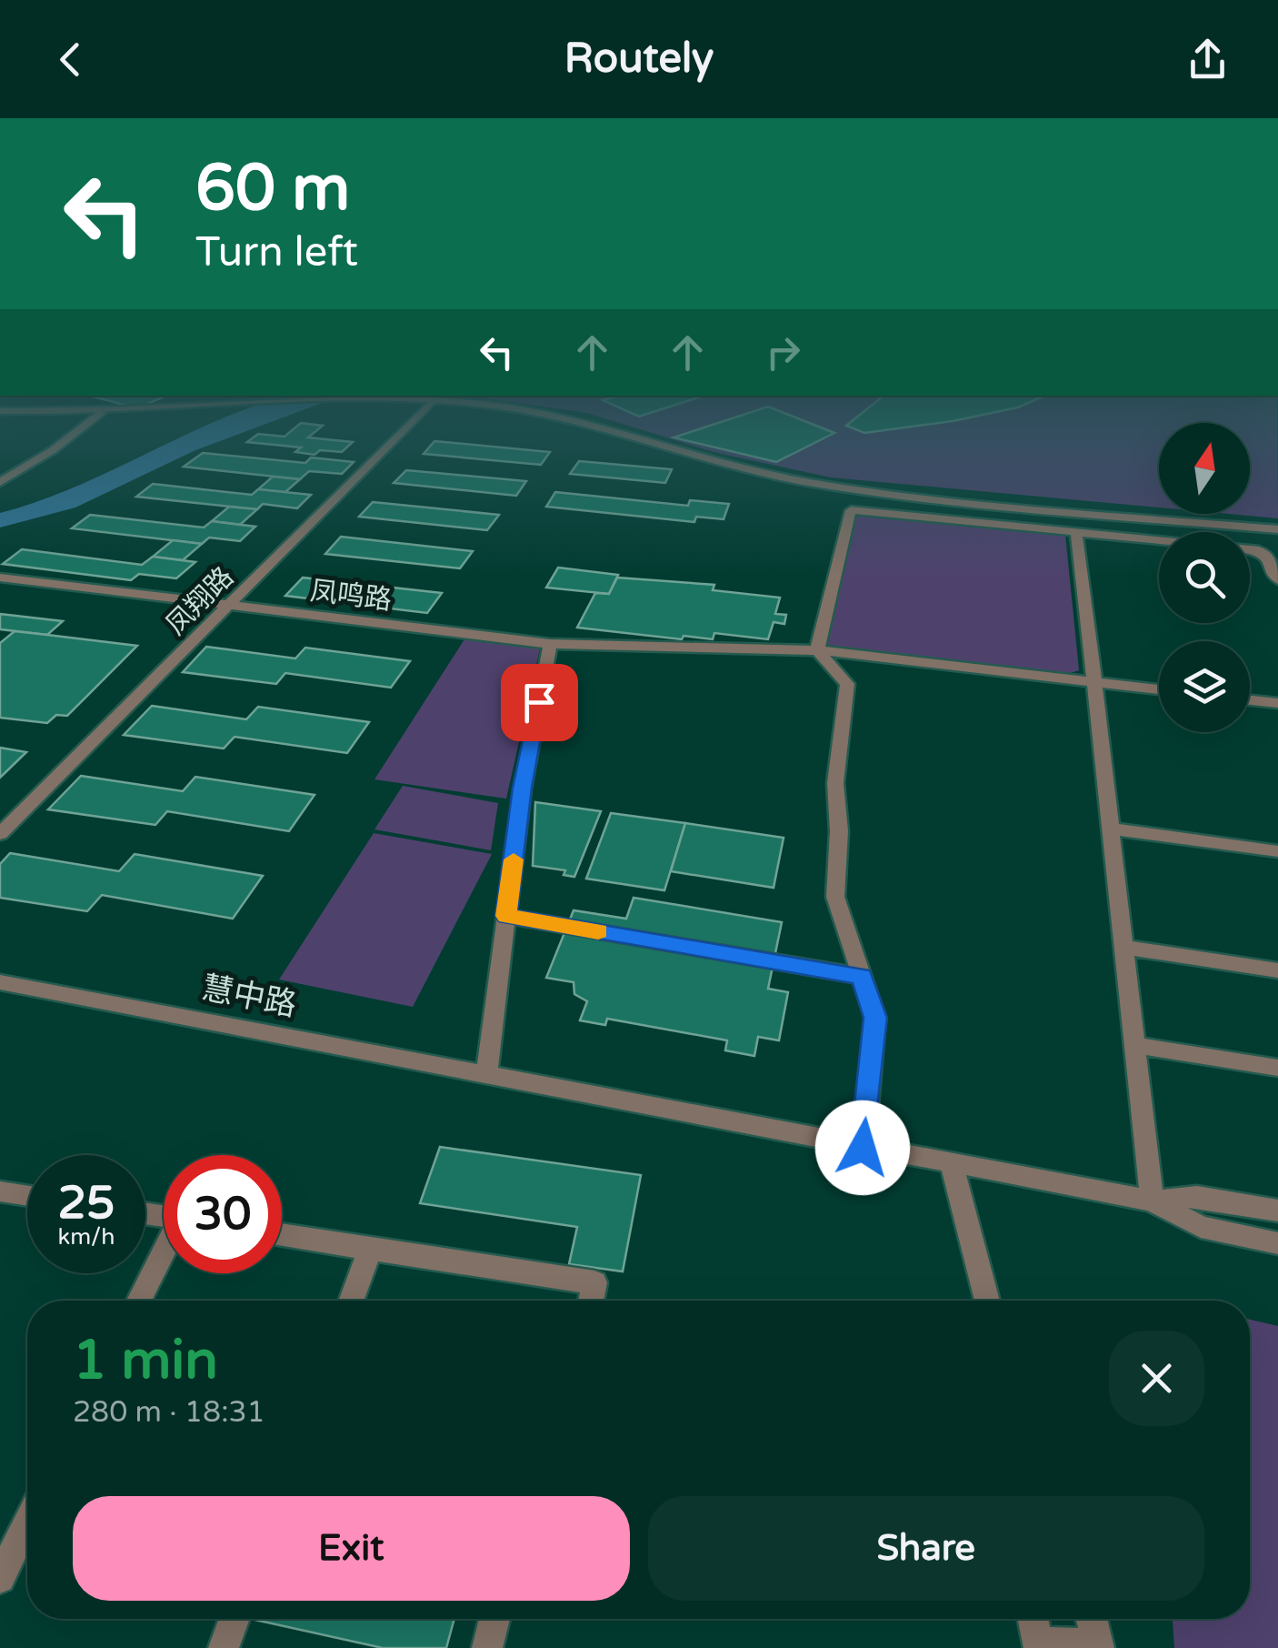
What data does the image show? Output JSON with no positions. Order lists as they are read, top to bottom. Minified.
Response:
{"streets":{"street":["凤鸣路","凤翔路","慧中路"]},"crossings":[["凤鸣路","凤翔路"]],"north":"top","page":{"header":"Routely","turn":["60 m","Turn left"],"speed":"25 km/h","limit":"30","heading":["1 min","280 m · 18:31"],"buttons":["Exit","Share"]}}
